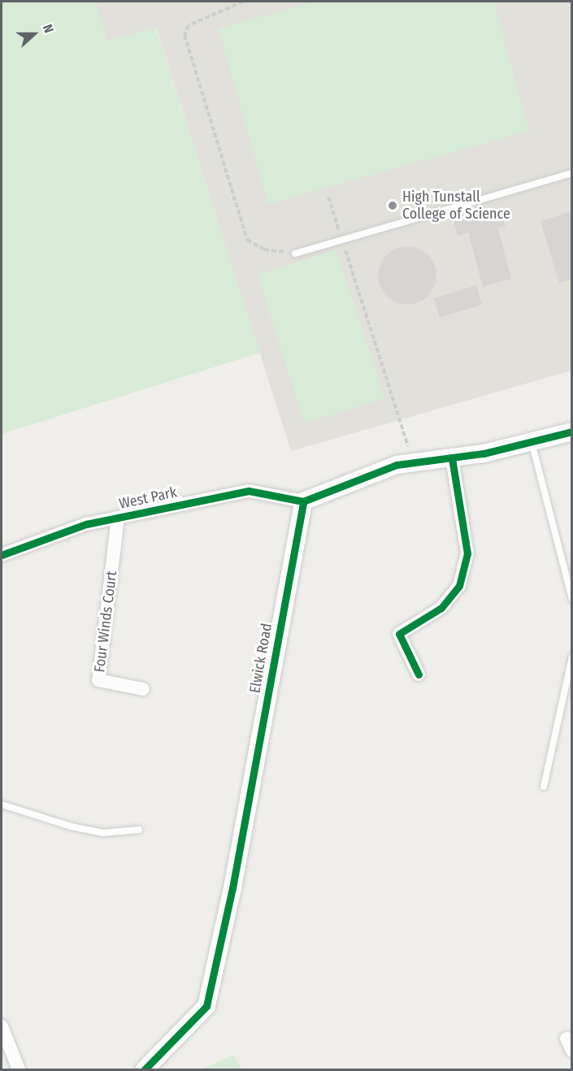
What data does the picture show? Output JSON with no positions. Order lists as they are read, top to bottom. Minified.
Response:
{"streets":{"street":["West Park","Four Winds Court","Elwick Road"]},"crossings":[["West Park","Four Winds Court"],["West Park","Elwick Road"]],"places":["High Tunstall College of Science"],"north":"right"}
